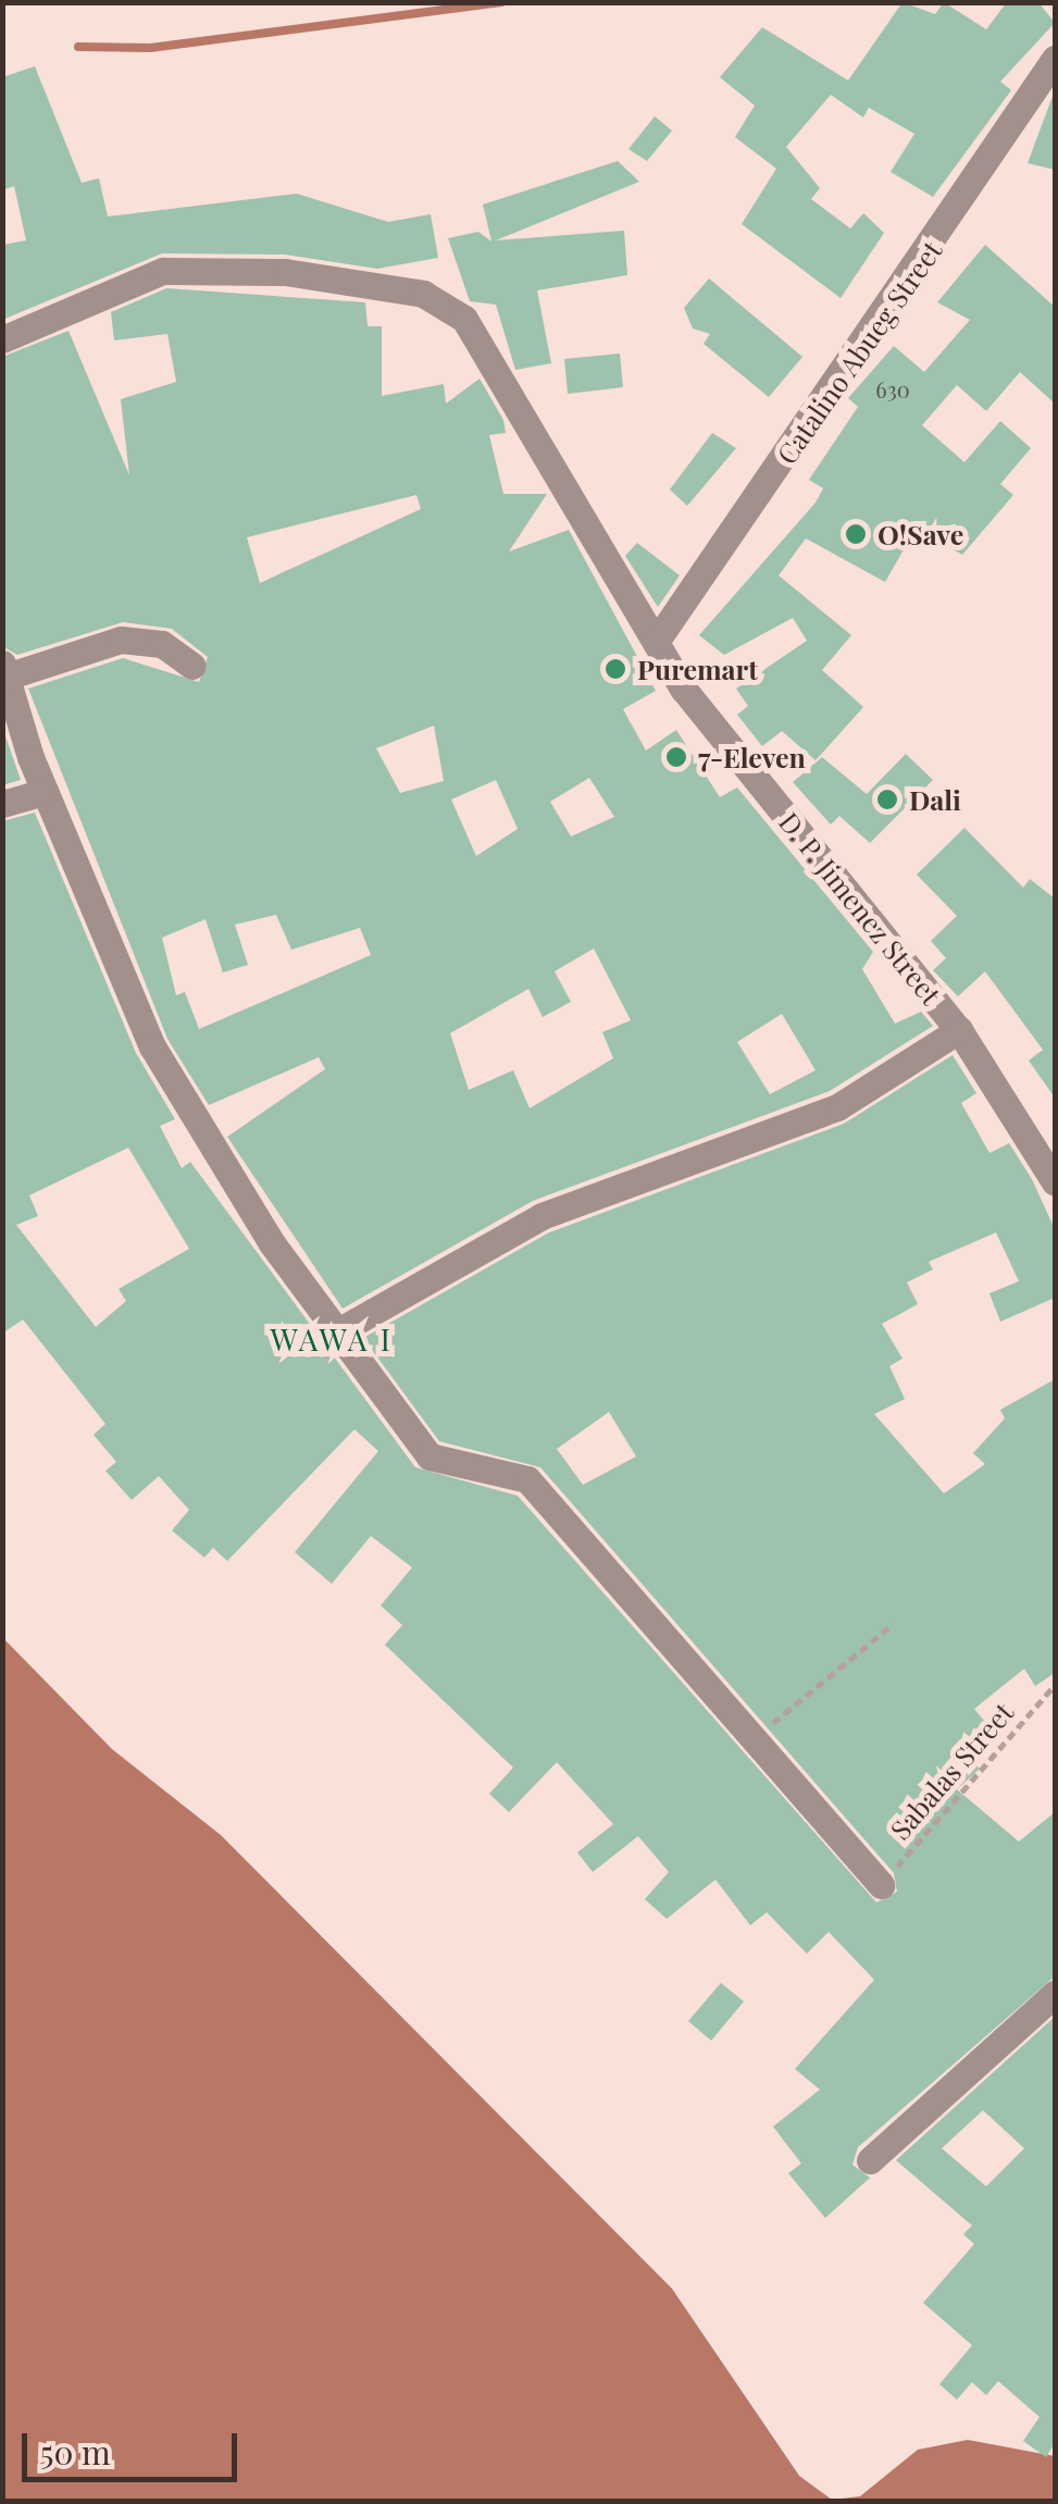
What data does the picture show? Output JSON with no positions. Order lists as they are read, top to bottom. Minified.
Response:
{"streets":{"street":["Catalino Abueg Street","D. P. Jimenez Street"],"path":["Sabalas Street"]},"crossings":[["Catalino Abueg Street","D. P. Jimenez Street"]],"districts":["WAWA I"],"places":["O!Save","Puremart","7-Eleven","Dali"],"house_numbers":["630"],"scale_bar":"50 m"}
